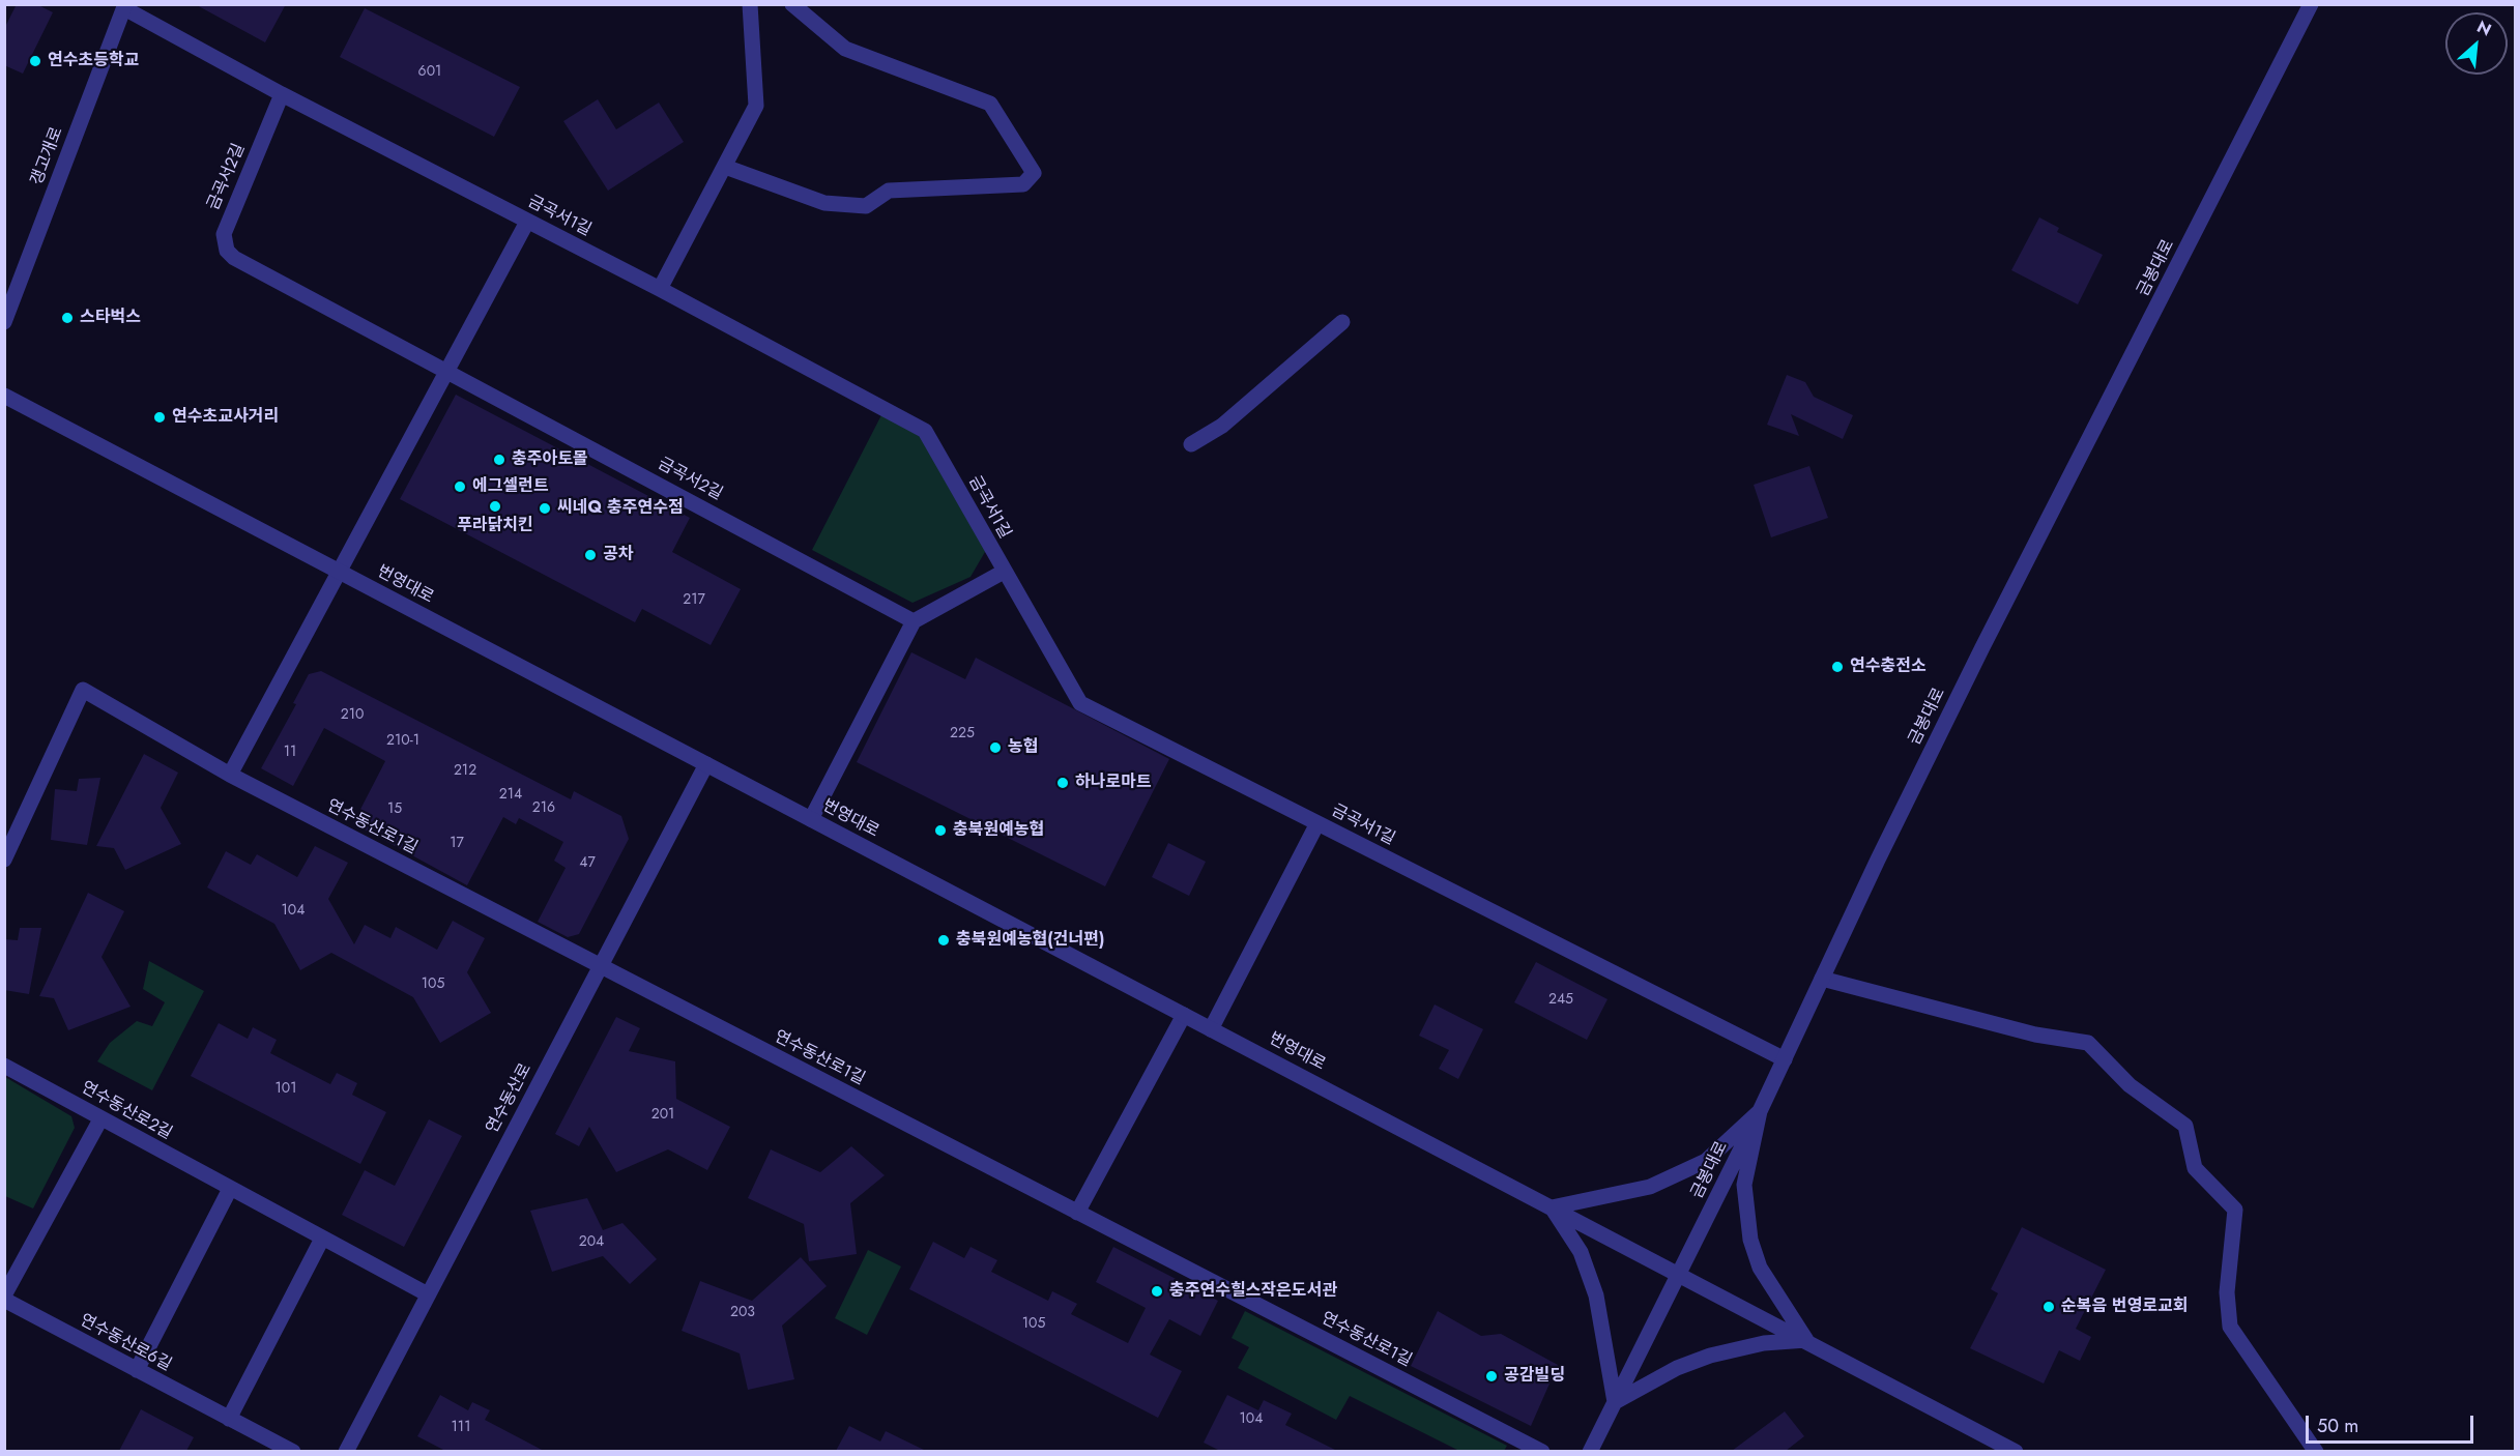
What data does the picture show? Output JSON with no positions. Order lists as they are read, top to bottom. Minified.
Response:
{"streets":{"street":["갱고개로","금곡서2길","금곡서1길","금봉대로","번영대로","연수동산로1길","연수동산로","연수동산로2길","연수동산로6길"]},"crossings":[["갱고개로","금곡서1길"],["금곡서2길","금곡서1길"],["금곡서1길","금봉대로"],["금봉대로","번영대로"],["번영대로","연수동산로"],["연수동산로1길","연수동산로"],["연수동산로","연수동산로2길"],["연수동산로2길","연수동산로6길"]],"places":["연수초등학교","스타벅스","연수초교사거리","충주아토몰","에그셀런트","푸라닭치킨","씨네Q 충주연수점","공차","연수충전소","농협","하나로마트","충북원예농협","충북원예농협(건너편)","충주연수힐스작은도서관","순복음 번영로교회","공감빌딩"],"house_numbers":["601","217","210","225","210-1","11","212","214","216","15","17","47","104","105","245","101","201","204","203","105","104","111"],"scale_bar":"50 m","north":"top right"}
